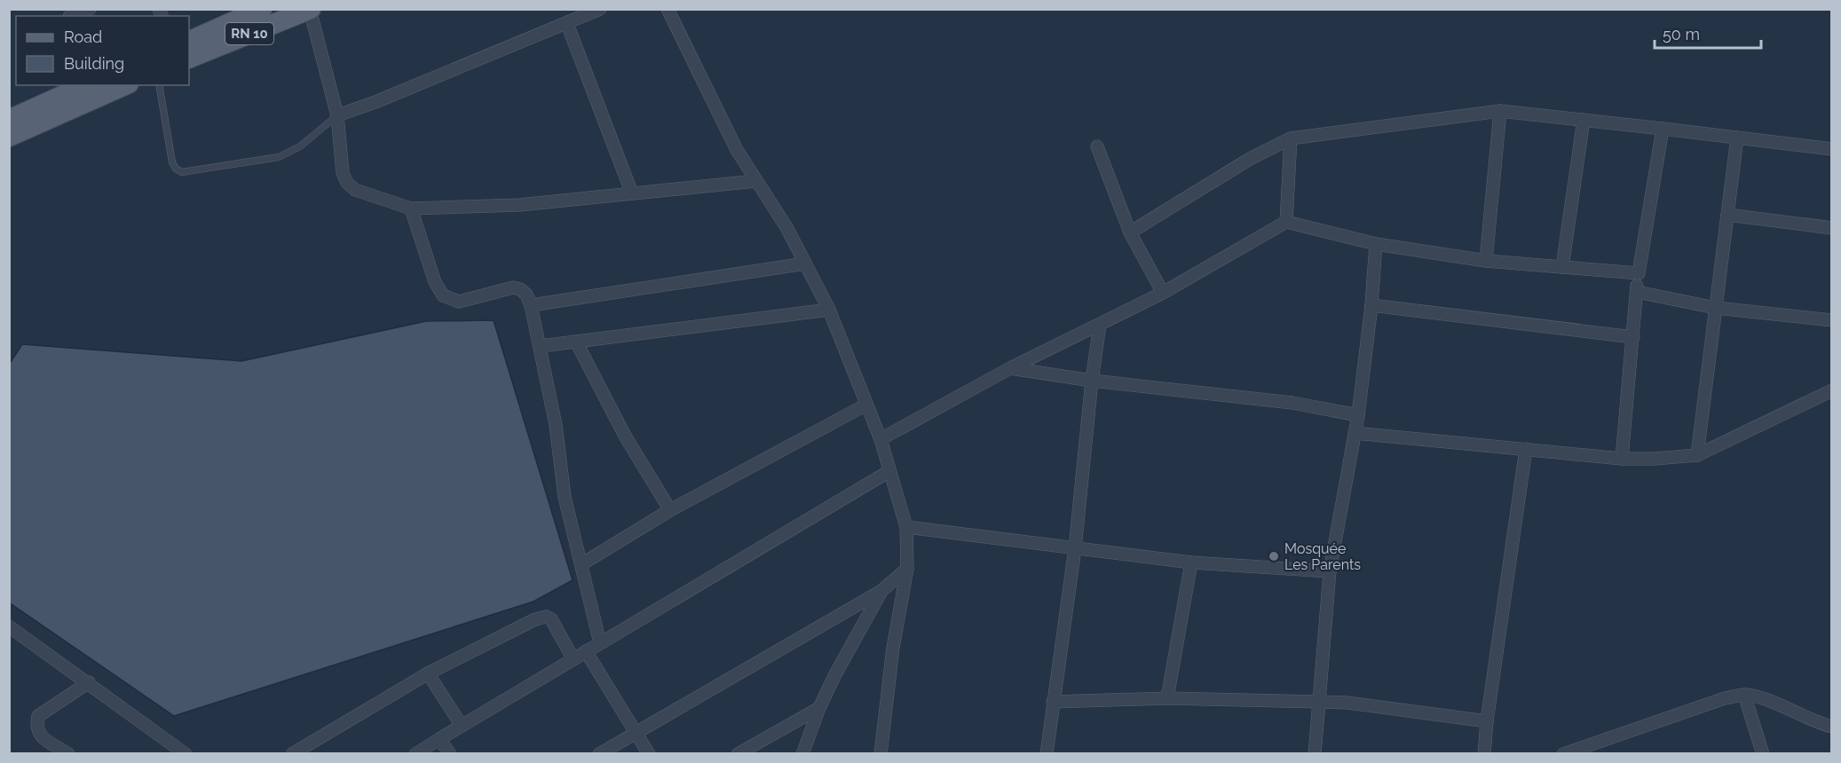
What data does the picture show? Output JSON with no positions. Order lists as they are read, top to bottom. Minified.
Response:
{"streets":{"main road":["RN 10"]},"places":["Mosquée Les Parents"],"legend":["Road","Building"],"scale_bar":"50 m"}
